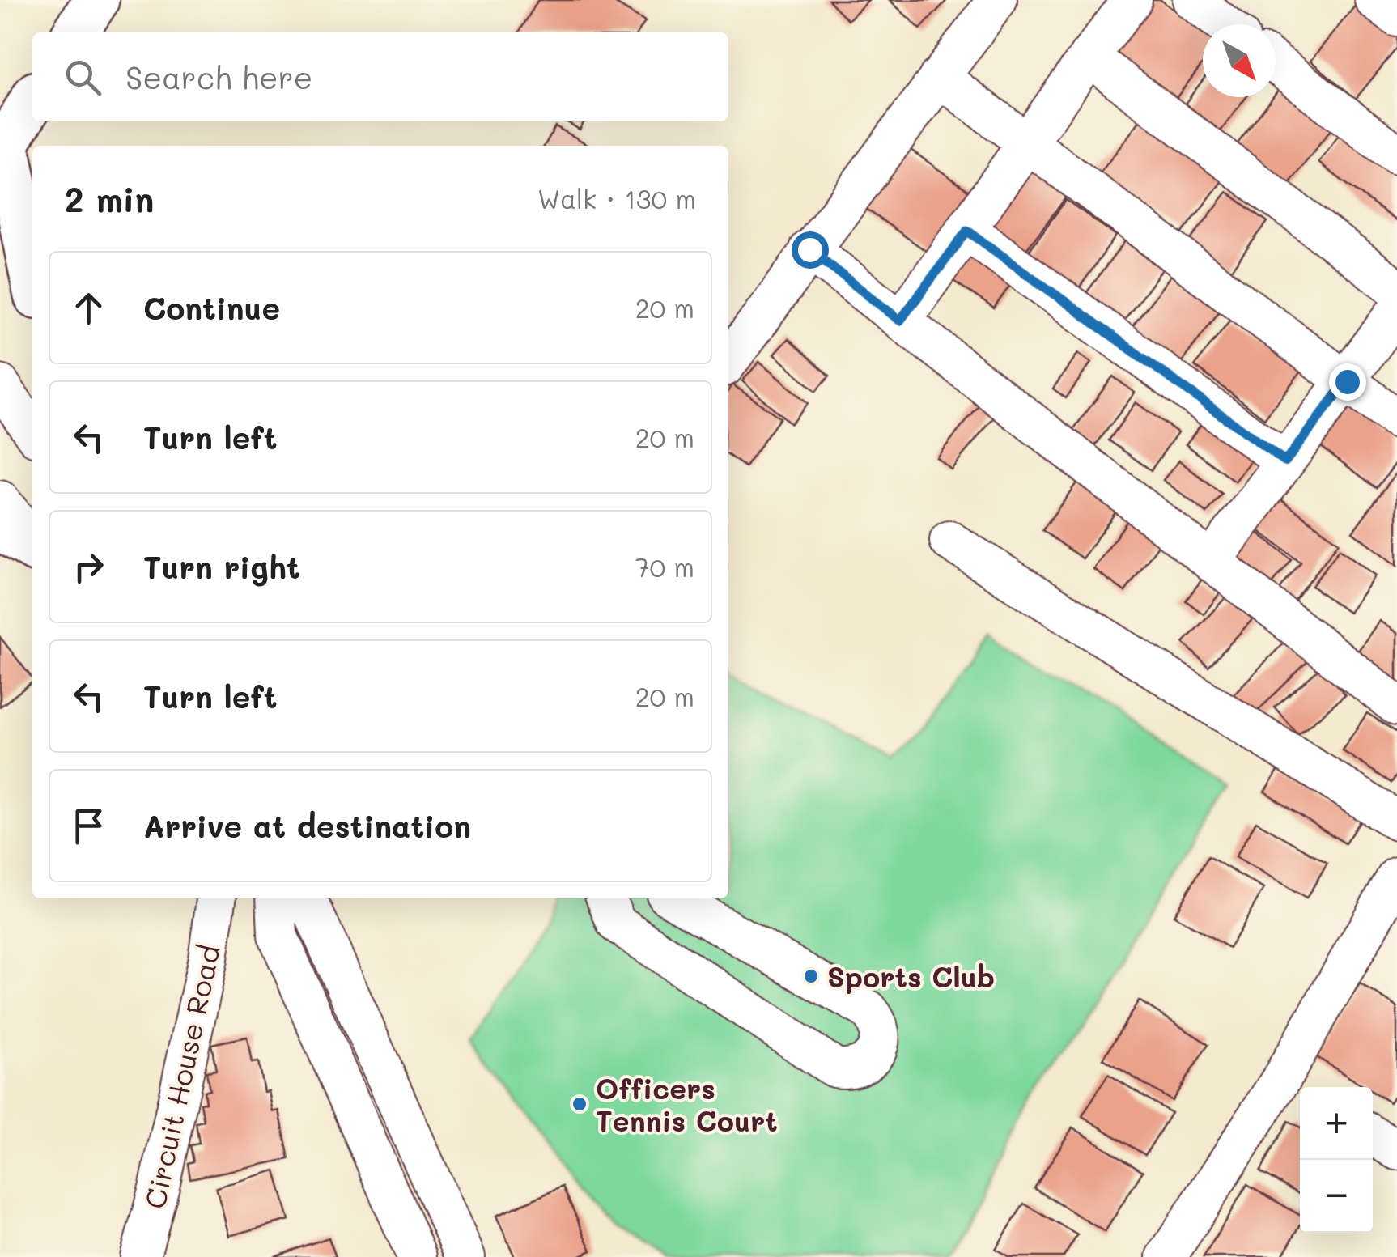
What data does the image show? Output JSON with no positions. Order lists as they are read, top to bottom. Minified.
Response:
{"streets":{"street":["Circuit House Road"]},"places":["Sports Club","Officers Tennis Court"],"north":"bottom right","page":{"search":"Search here","heading":["2 min","Walk · 130 m"],"list":[["Continue","20 m"],["Turn left","20 m"],["Turn right","70 m"],["Turn left","20 m"],"Arrive at destination"],"map_buttons":["+","−"]}}
